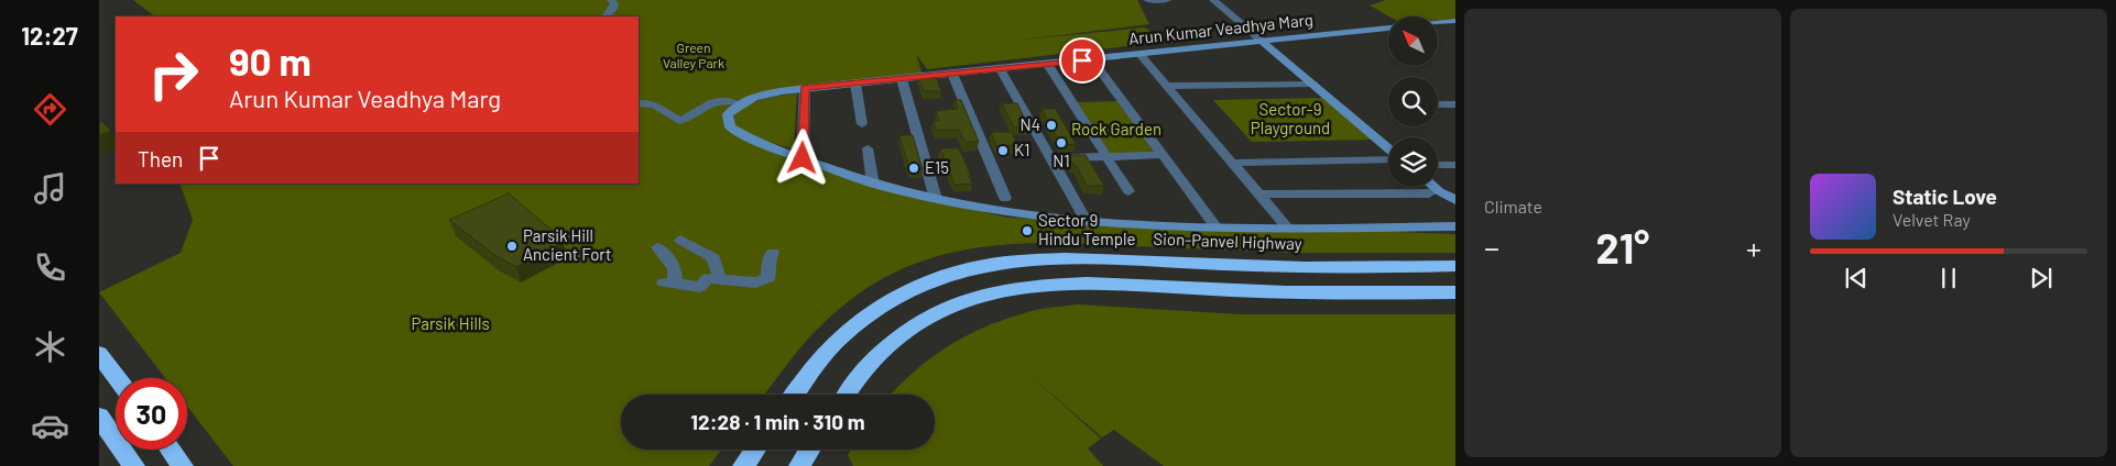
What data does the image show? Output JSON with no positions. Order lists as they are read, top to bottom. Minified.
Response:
{"streets":{"highway":["Sion-Panvel Highway"],"street":["Arun Kumar Veadhya Marg"]},"parks":["Green Valley Park","Sector-9 Playground","Rock Garden","Parsik Hills"],"places":["N4","N1","K1","E15","Sector 9 Hindu Temple","Parsik Hill Ancient Fort"],"north":"top left","page":{"tabs":"12:27","tile":"Climate","turn":["90 m","Arun Kumar Veadhya Marg"],"then":"Then","song":["Static Love","Velvet Ray"],"heat":["−","21°","+"],"limit":"30","trip":"12:28 · 1 min · 310 m"}}
